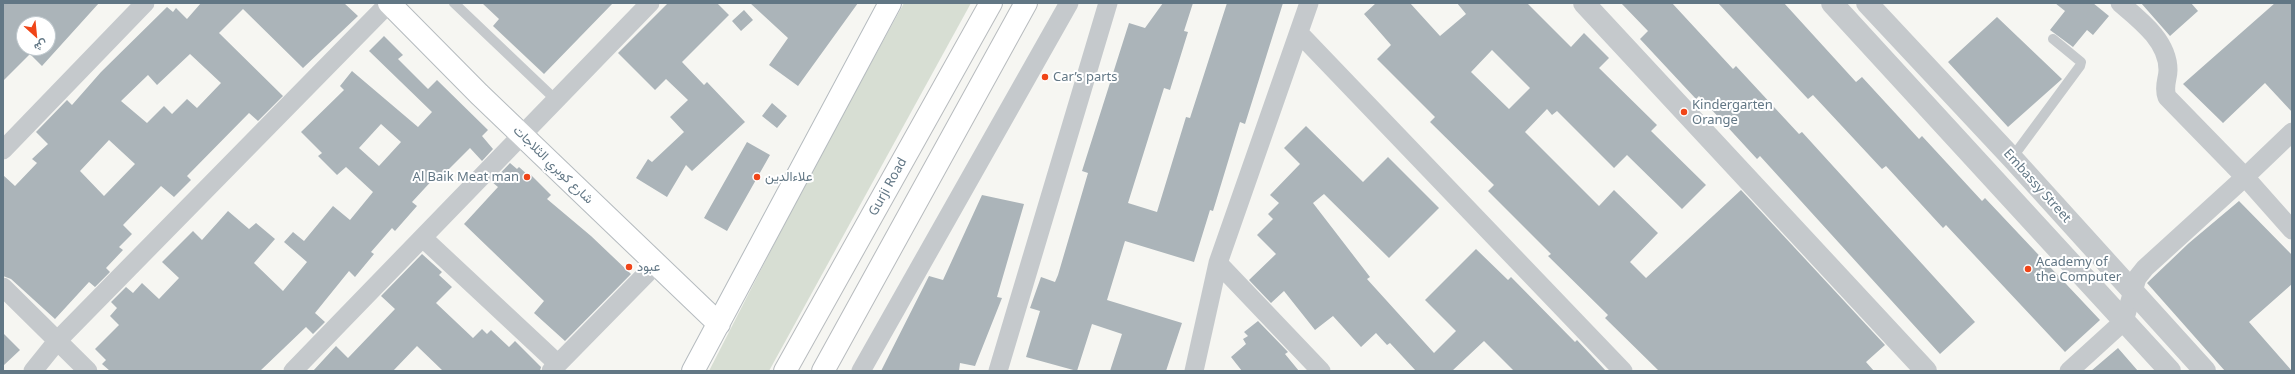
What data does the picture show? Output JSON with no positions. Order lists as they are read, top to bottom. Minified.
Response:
{"streets":{"main road":["شارع كوبري الثلاجات","Gurji Road"],"street":["Embassy Street"]},"places":["Car’s parts","Kindergarten Orange","Al Baik Meat man","علاءالدين","عبود","Academy of the Computer"],"north":"bottom right"}
